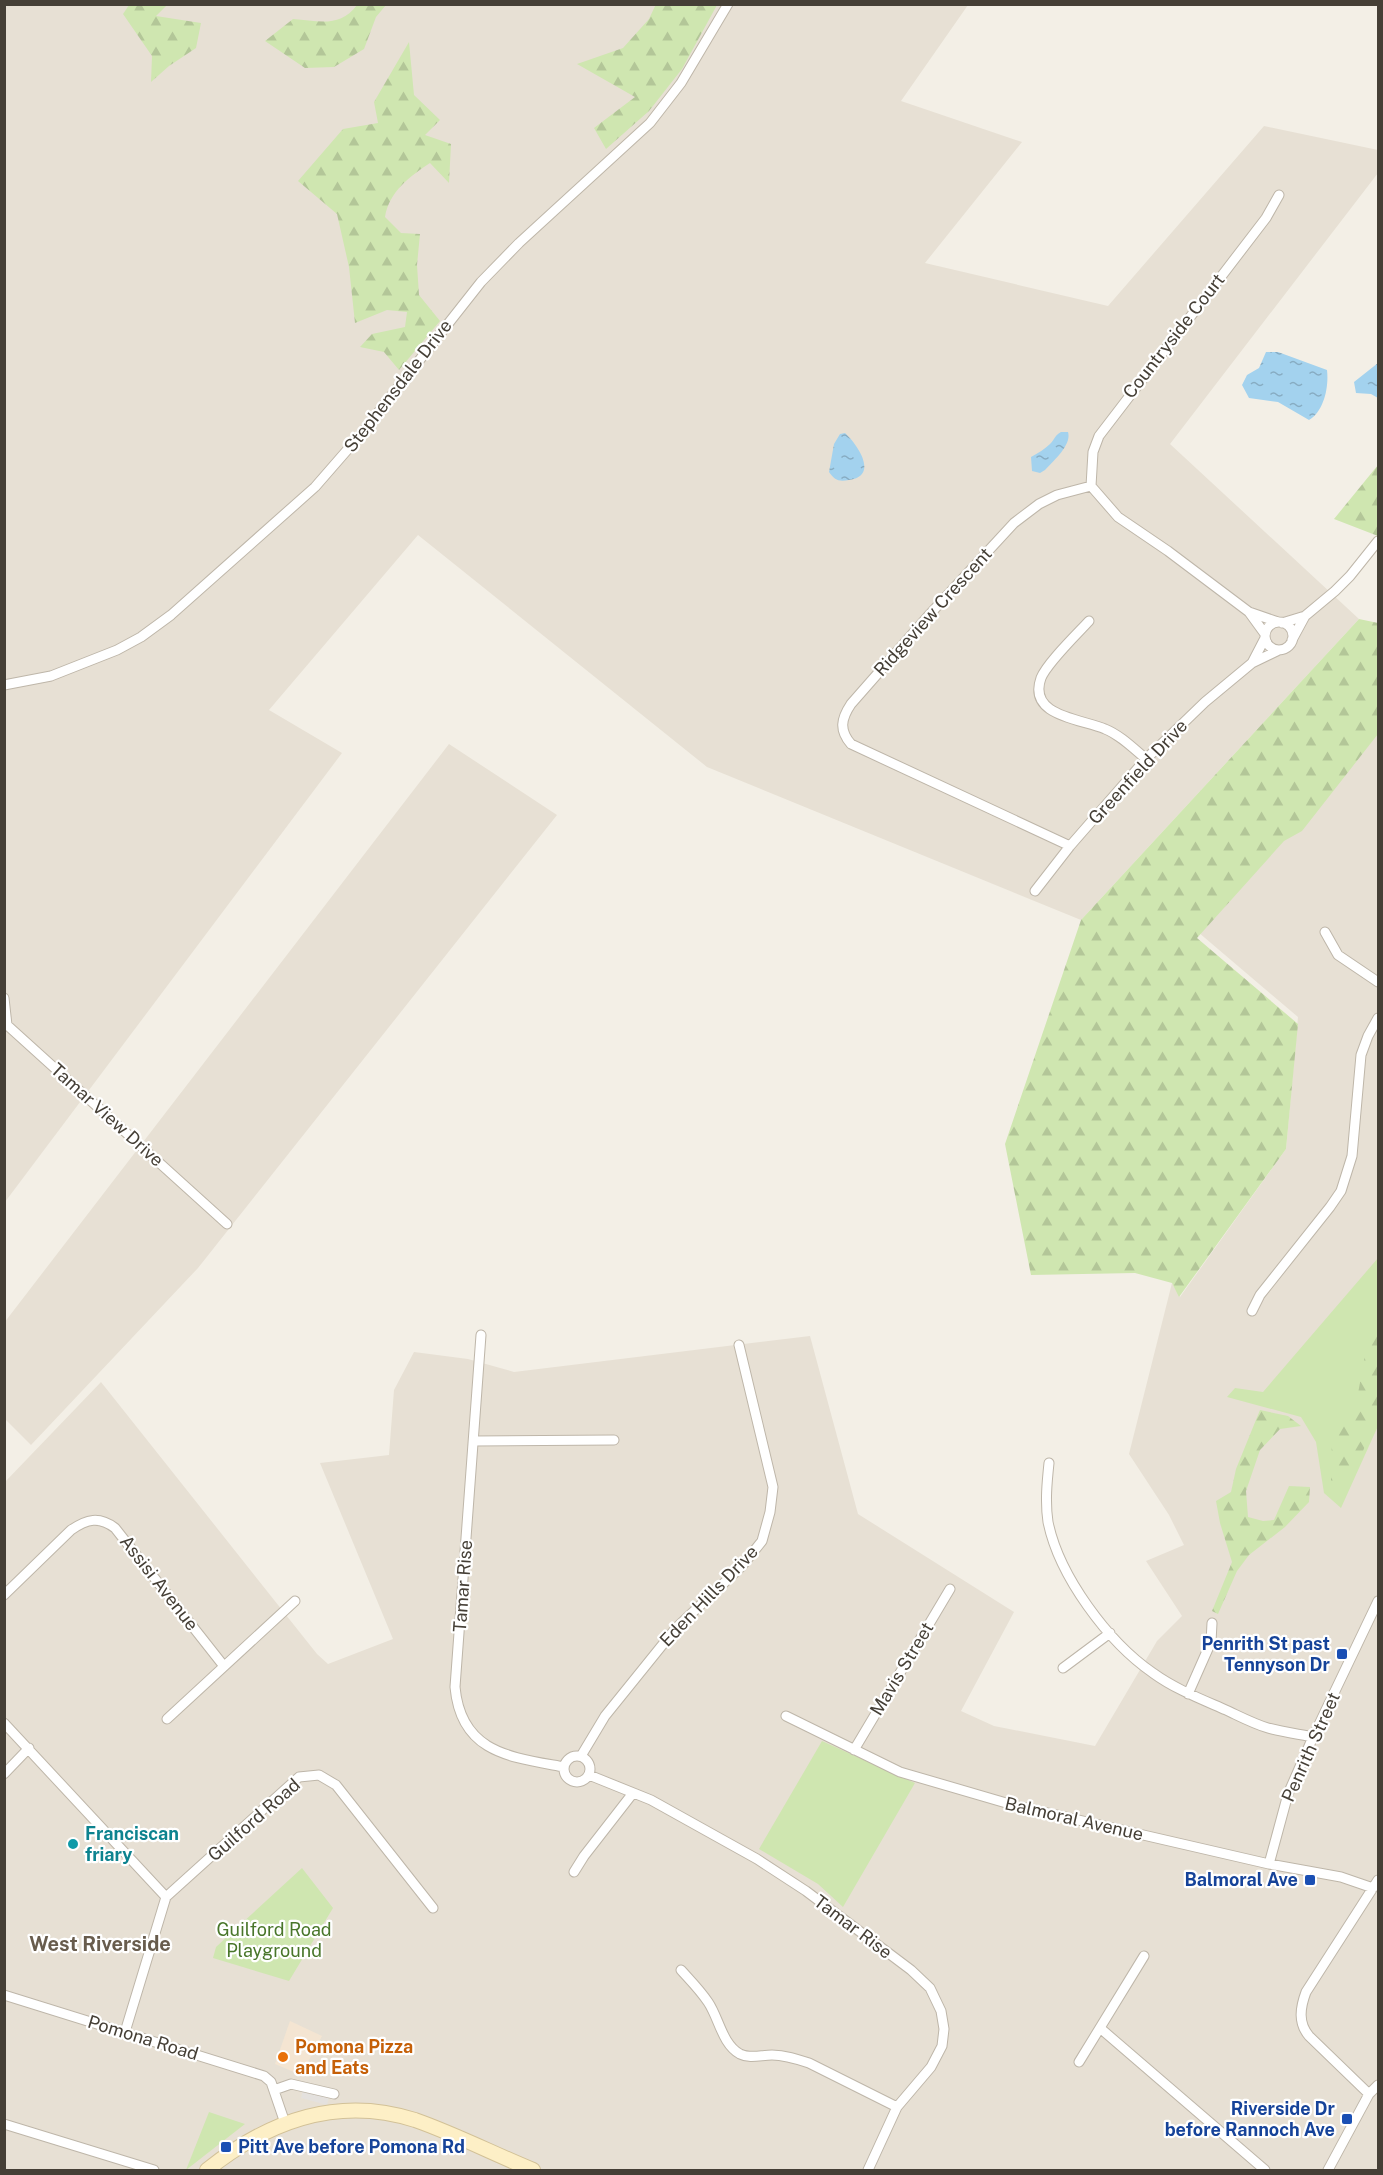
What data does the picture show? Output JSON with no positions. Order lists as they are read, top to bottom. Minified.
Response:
{"streets":{"street":["Countryside Court","Stephensdale Drive","Ridgeview Crescent","Greenfield Drive","Tamar View Drive","Assisi Avenue","Tamar Rise","Eden Hills Drive","Mavis Street","Penrith Street","Balmoral Avenue","Guilford Road","Pomona Road"]},"crossings":[["Countryside Court","Ridgeview Crescent"],["Ridgeview Crescent","Greenfield Drive"],["Tamar Rise","Eden Hills Drive"],["Mavis Street","Balmoral Avenue"],["Penrith Street","Balmoral Avenue"]],"districts":["West Riverside"],"parks":["Guilford Road Playground"],"places":{"transit":["Penrith St past Tennyson Dr","Balmoral Ave","Riverside Dr before Rannoch Ave","Pitt Ave before Pomona Rd"],"other":["Franciscan friary","Pomona Pizza and Eats"]}}
